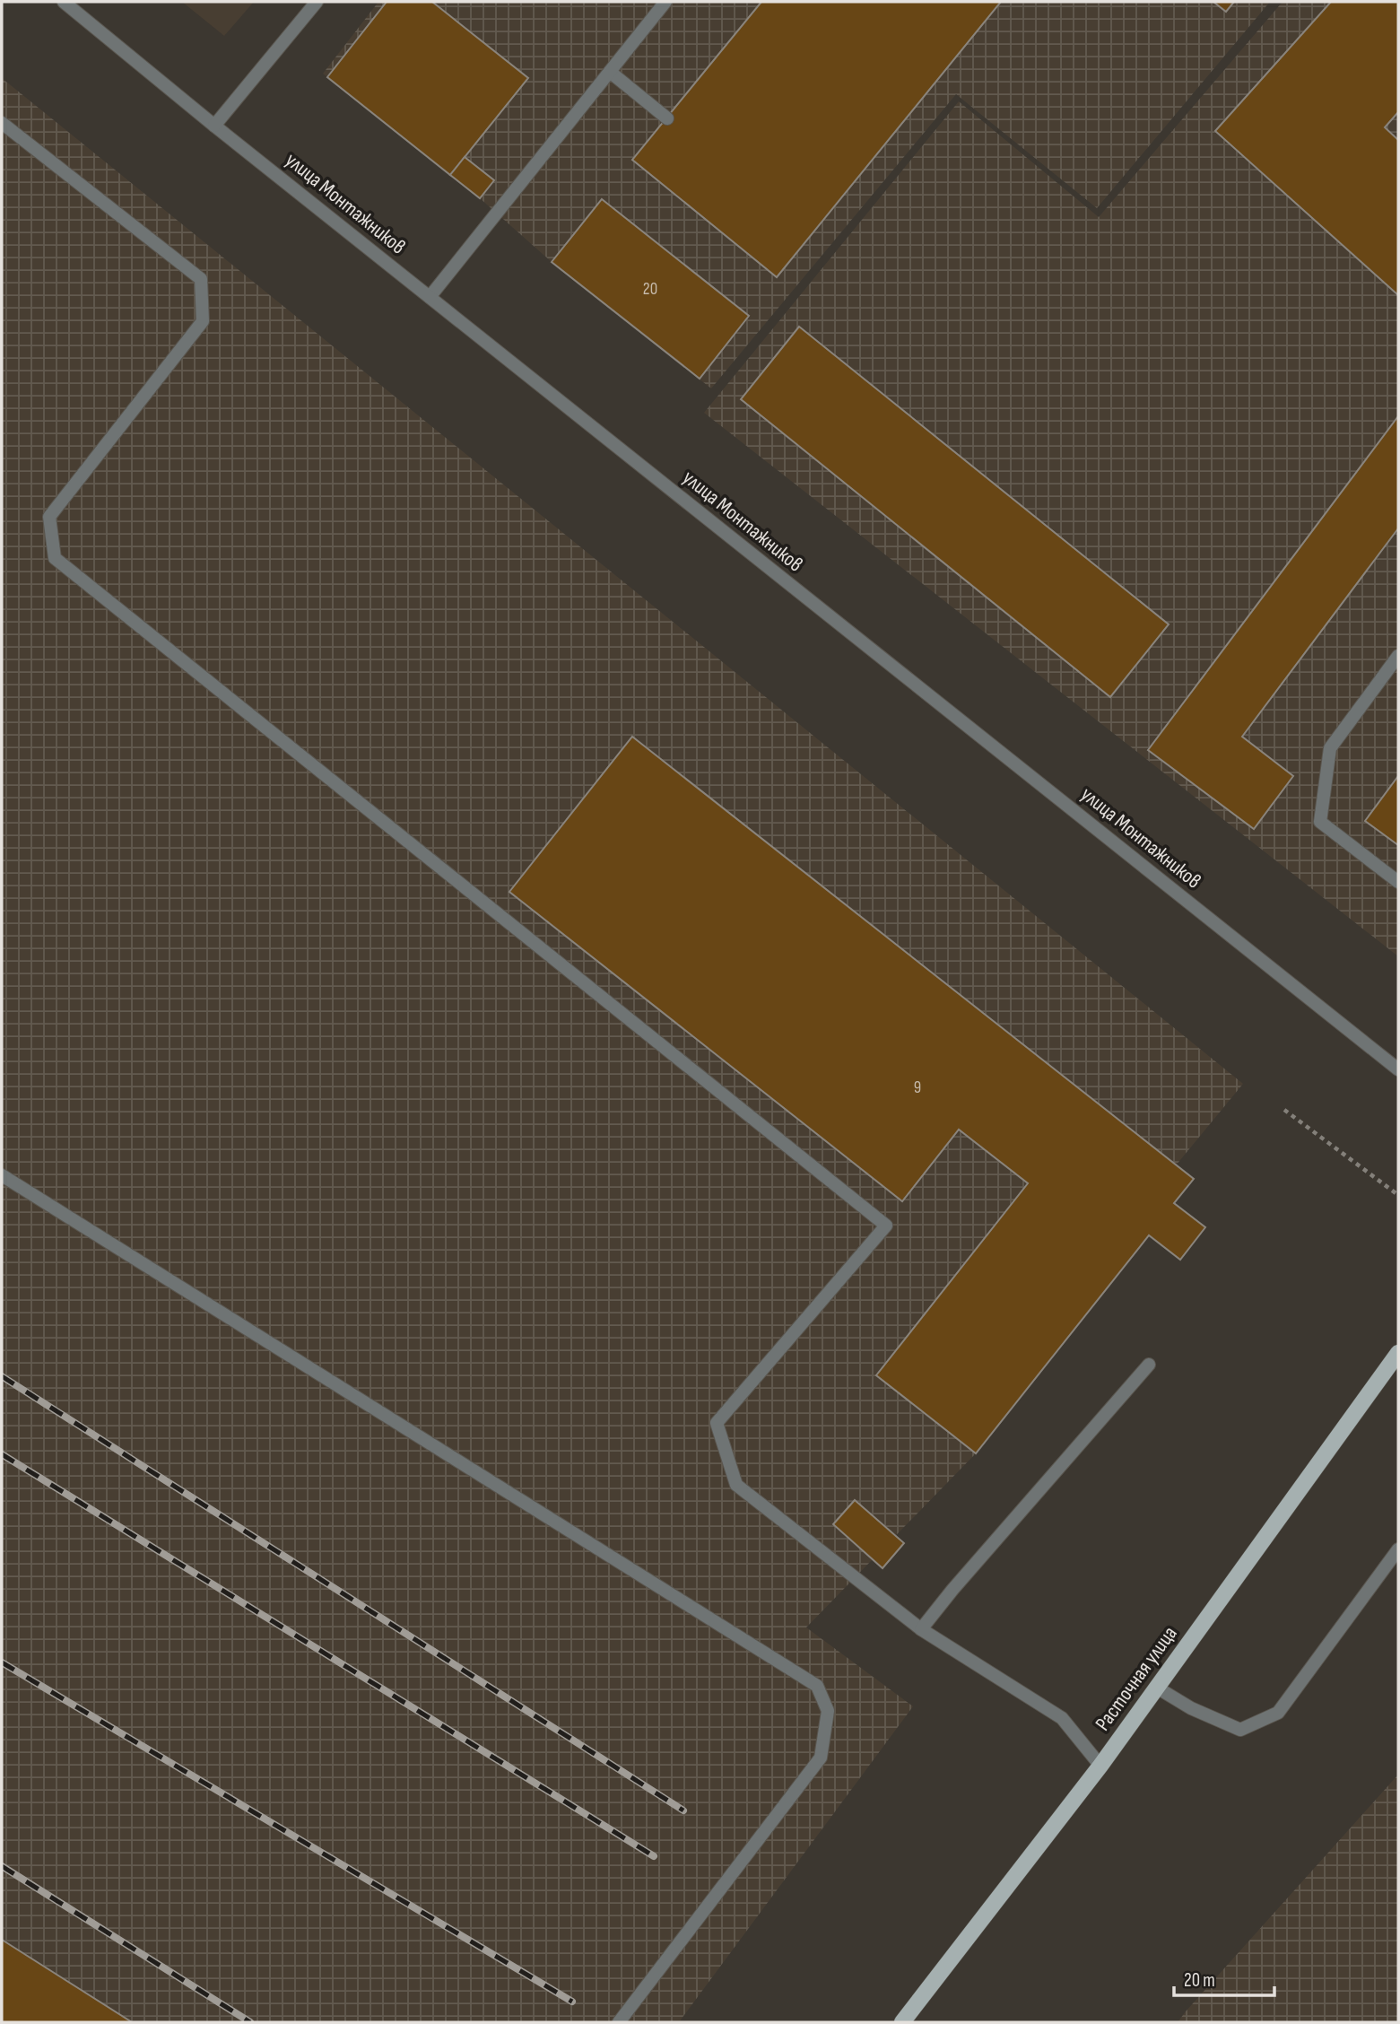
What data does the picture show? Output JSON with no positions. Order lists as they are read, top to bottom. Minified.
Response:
{"streets":{"main road":["Расточная улица"],"street":["улица Монтажников"]},"house_numbers":["20","9"],"scale_bar":"20 m"}
